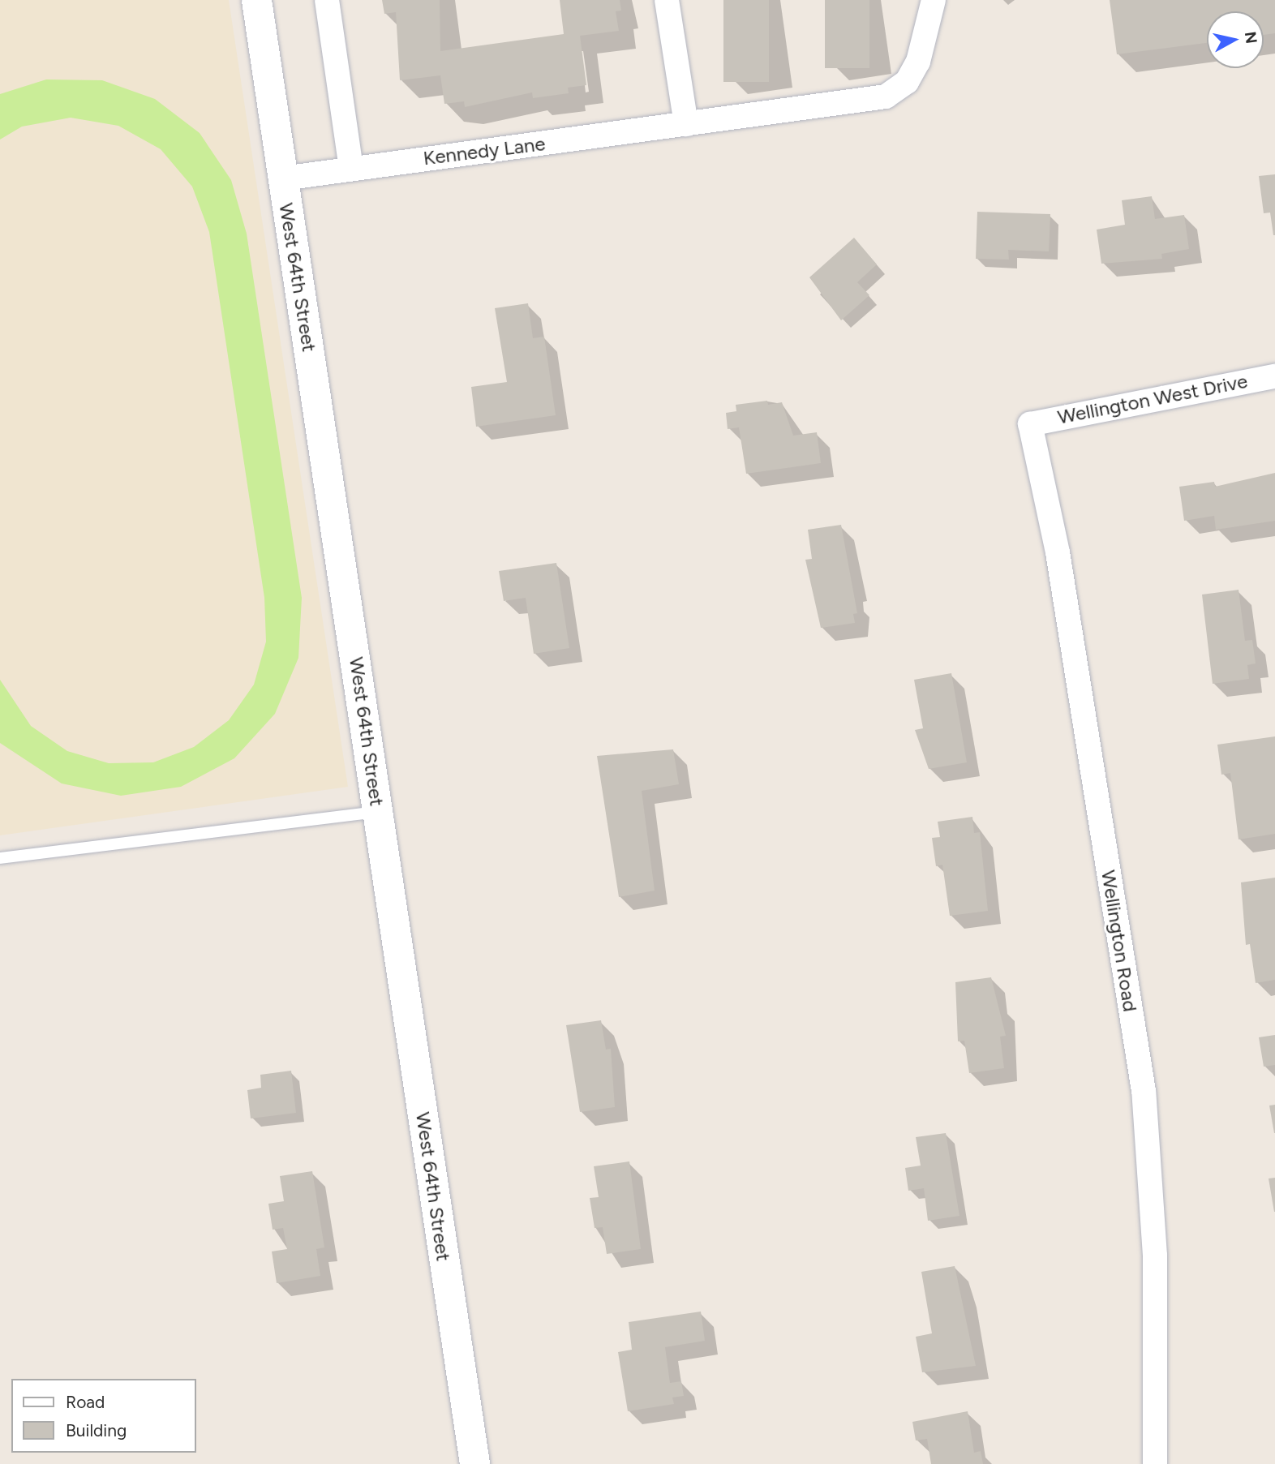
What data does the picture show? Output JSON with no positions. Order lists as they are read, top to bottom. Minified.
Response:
{"streets":{"street":["Kennedy Lane","West 64th Street","Wellington West Drive","Wellington Road"]},"crossings":[["Kennedy Lane","West 64th Street"],["Wellington West Drive","Wellington Road"]],"legend":["Road","Building"],"north":"right"}
